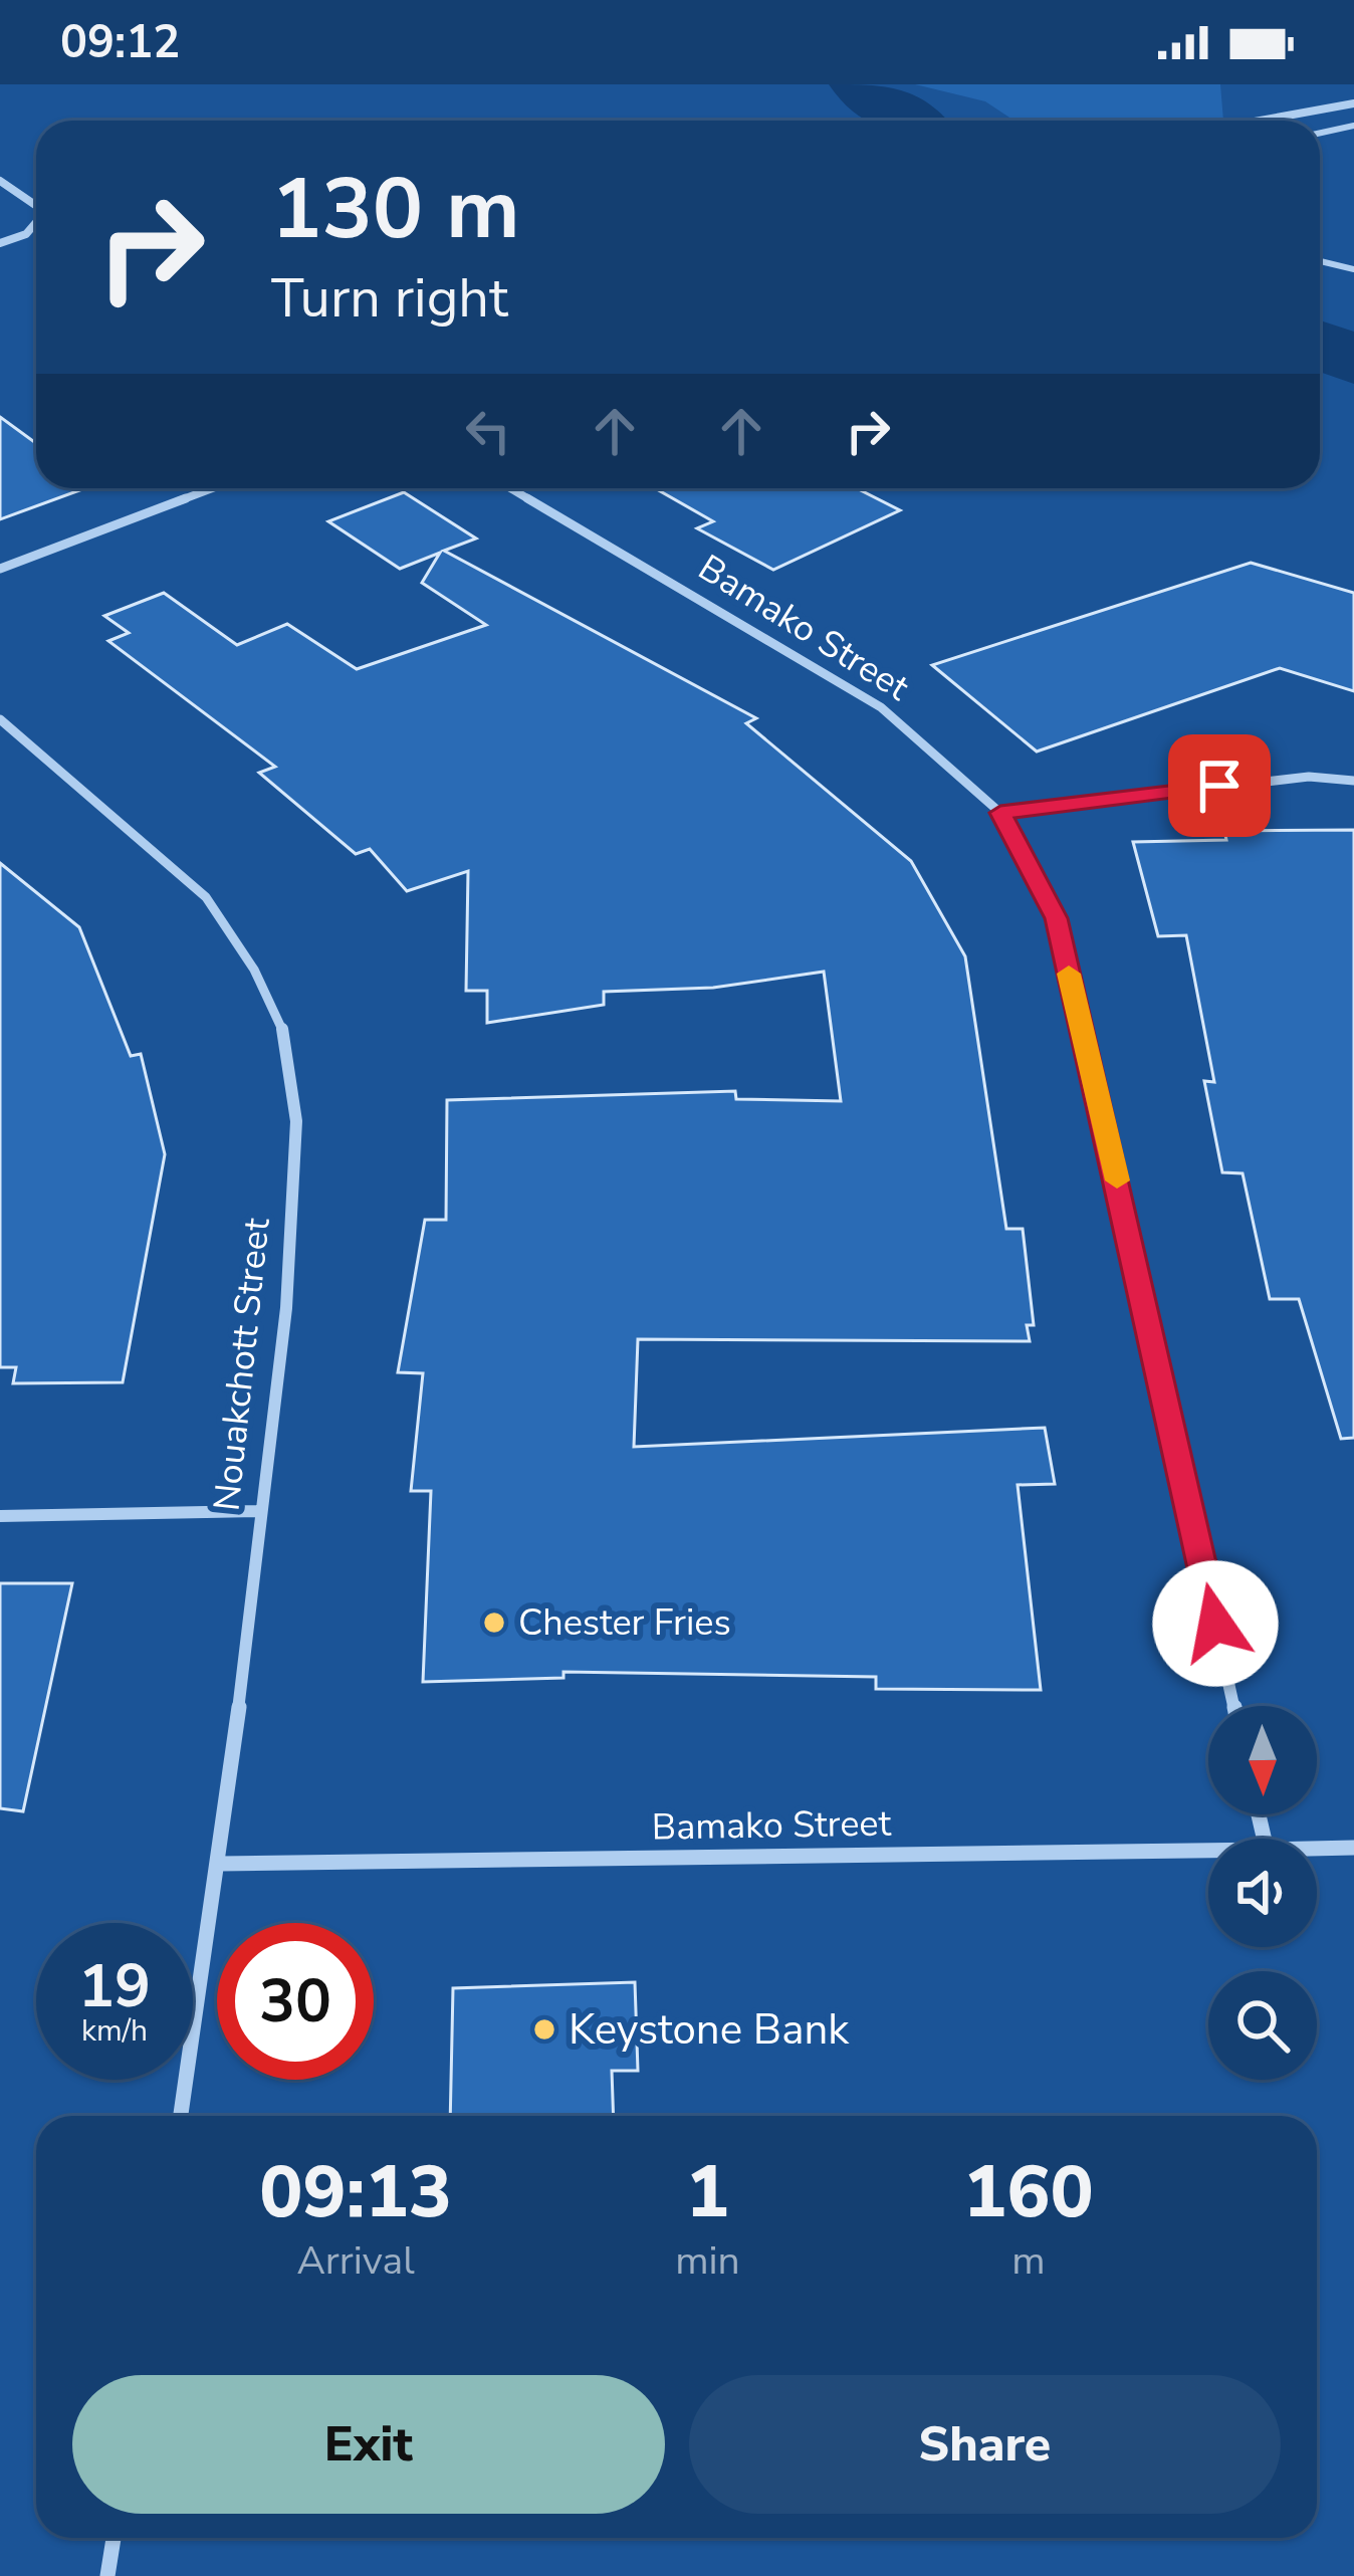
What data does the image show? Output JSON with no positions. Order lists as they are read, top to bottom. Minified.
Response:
{"streets":{"street":["Bamako Street","Nouakchott Street"]},"crossings":[["Bamako Street","Nouakchott Street"]],"places":["Chester Fries","Keystone Bank"],"north":"bottom","page":{"status":"09:12","turn":["130 m","Turn right"],"speed":"19 km/h","limit":"30","eta":["09:13","Arrival","1","min","160","m"],"buttons":["Exit","Share"]}}
